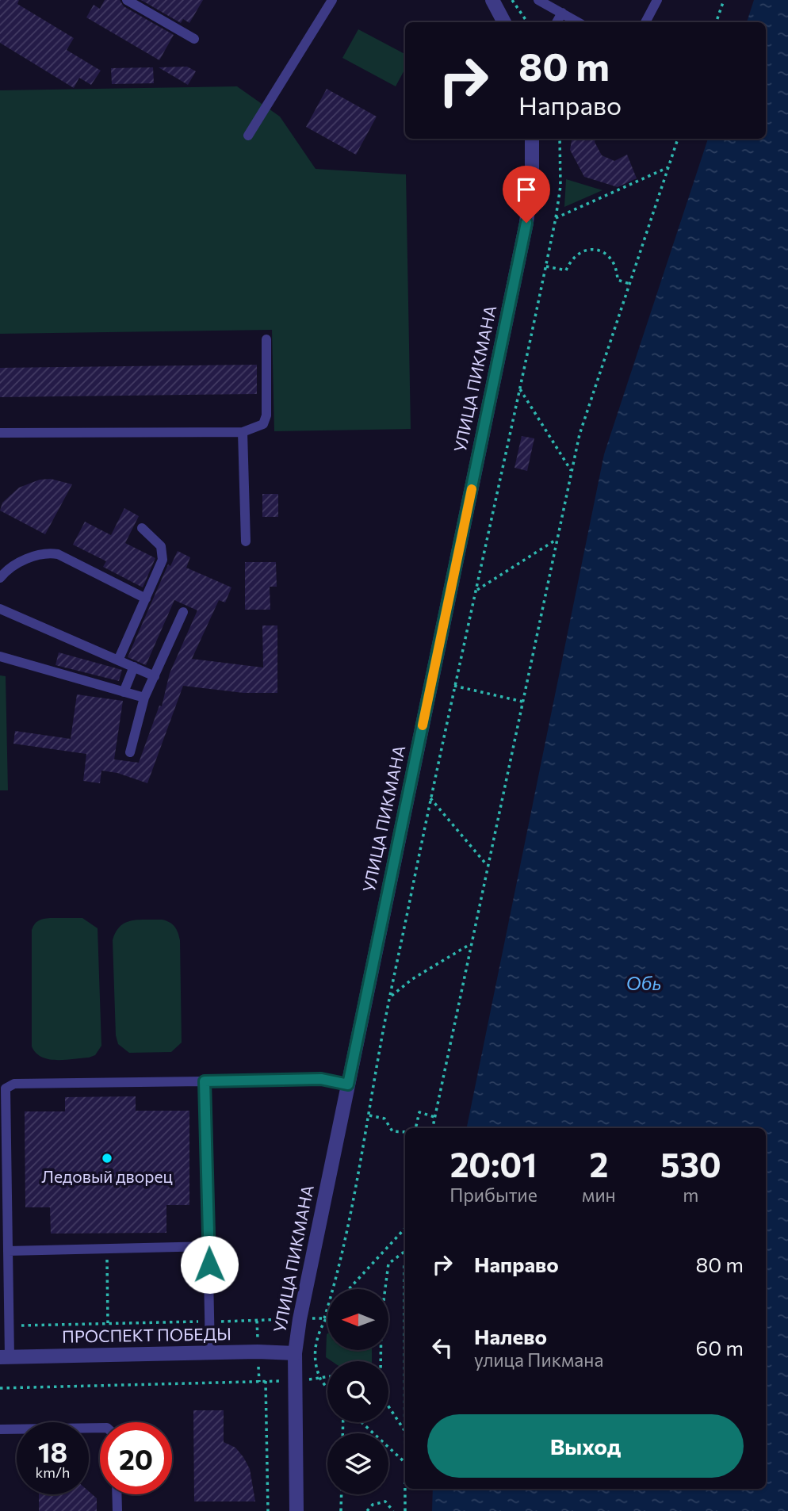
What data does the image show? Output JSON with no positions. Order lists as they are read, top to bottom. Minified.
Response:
{"streets":{"street":["УЛИЦА ПИКМАНА","ПРОСПЕКТ ПОБЕДЫ"]},"crossings":[["УЛИЦА ПИКМАНА","ПРОСПЕКТ ПОБЕДЫ"]],"water":["Обь"],"places":["Ледовый дворец"],"north":"left","page":{"turn":["80 m","Направо"],"eta":["20:01","Прибытие","2","мин","530","m"],"list":[{"name":"Направо","value":"80 m"},{"name":"Налево","note":"улица Пикмана","value":"60 m"}],"buttons":"Выход","speed":"18 km/h","limit":"20"}}
